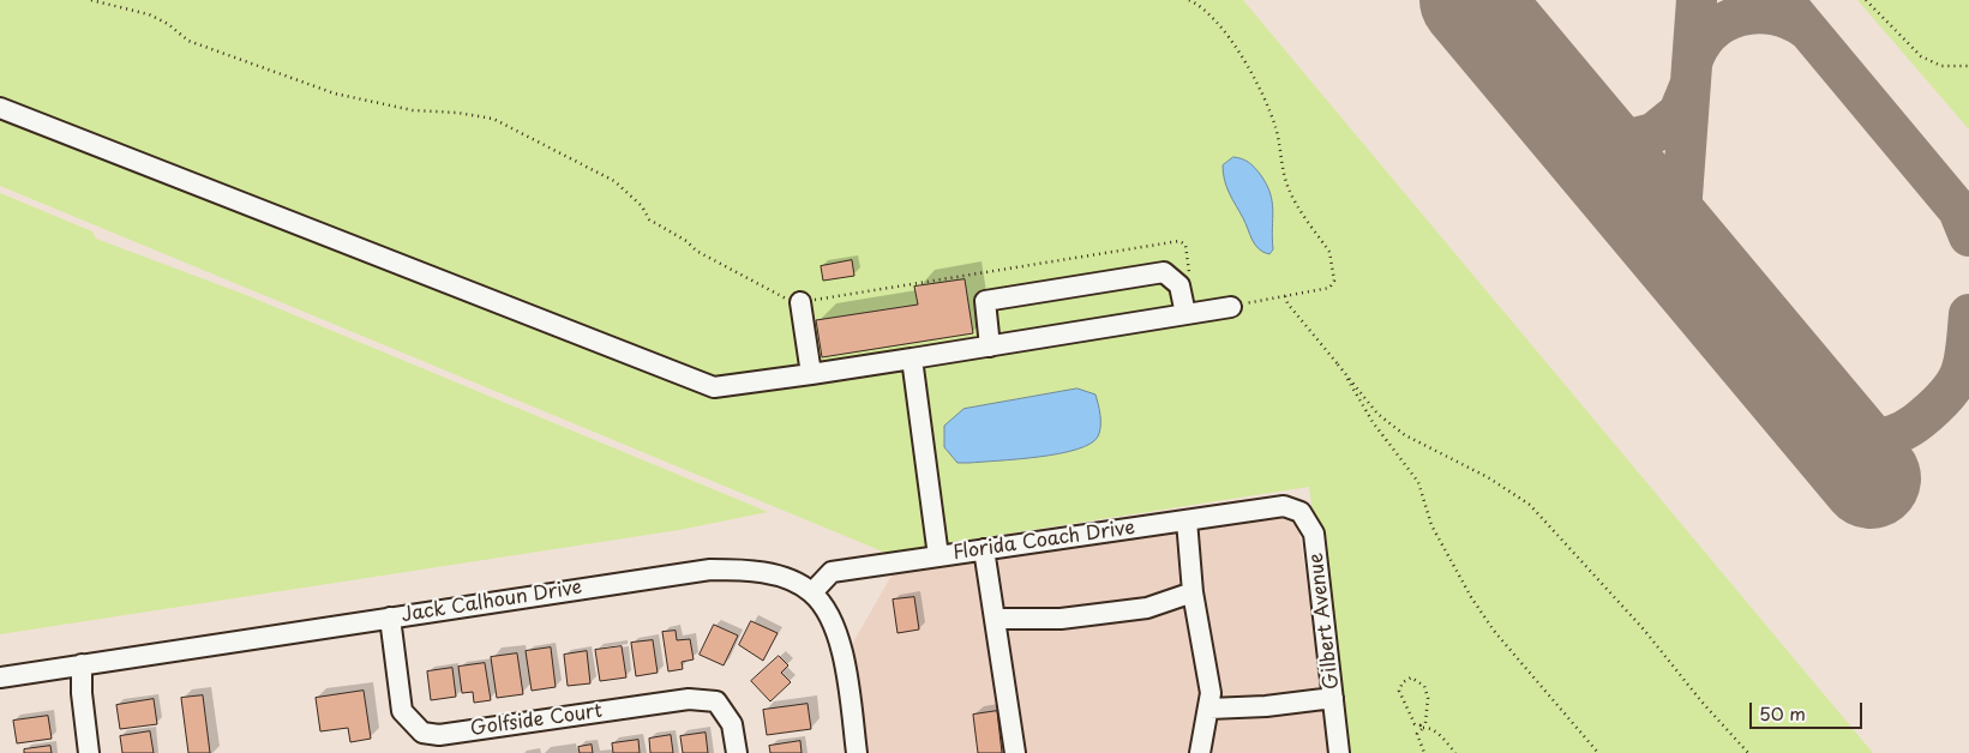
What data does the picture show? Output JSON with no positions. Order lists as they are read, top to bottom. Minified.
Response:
{"streets":{"street":["Florida Coach Drive","Jack Calhoun Drive","Gilbert Avenue","Golfside Court"]},"crossings":[["Florida Coach Drive","Jack Calhoun Drive"],["Florida Coach Drive","Gilbert Avenue"],["Jack Calhoun Drive","Golfside Court"]],"scale_bar":"50 m"}
